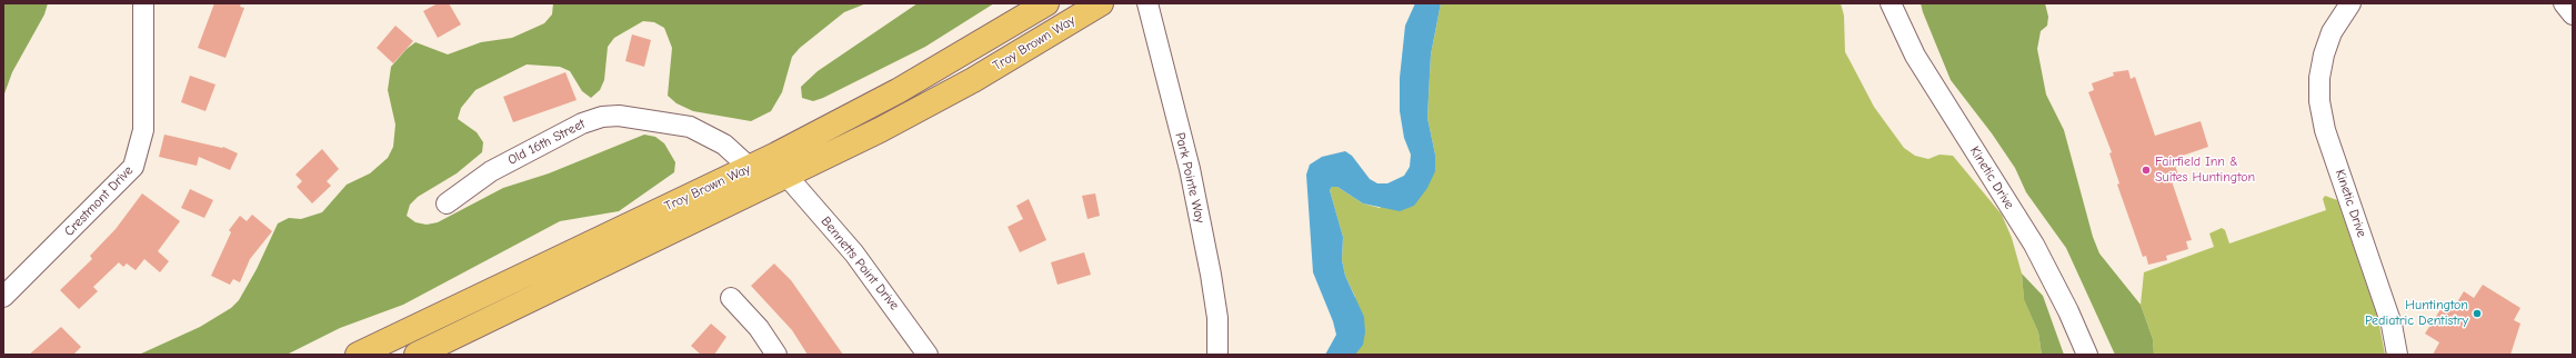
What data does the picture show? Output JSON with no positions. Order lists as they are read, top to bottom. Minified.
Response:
{"streets":{"main road":["Troy Brown Way"],"street":["Old 16th Street","Park Pointe Way","Kinetic Drive","Crestmont Drive","Bennetts Point Drive"]},"crossings":[["Troy Brown Way","Old 16th Street"],["Troy Brown Way","Bennetts Point Drive"]],"places":["Fairfield Inn & Suites Huntington","Huntington Pediatric Dentistry"]}
